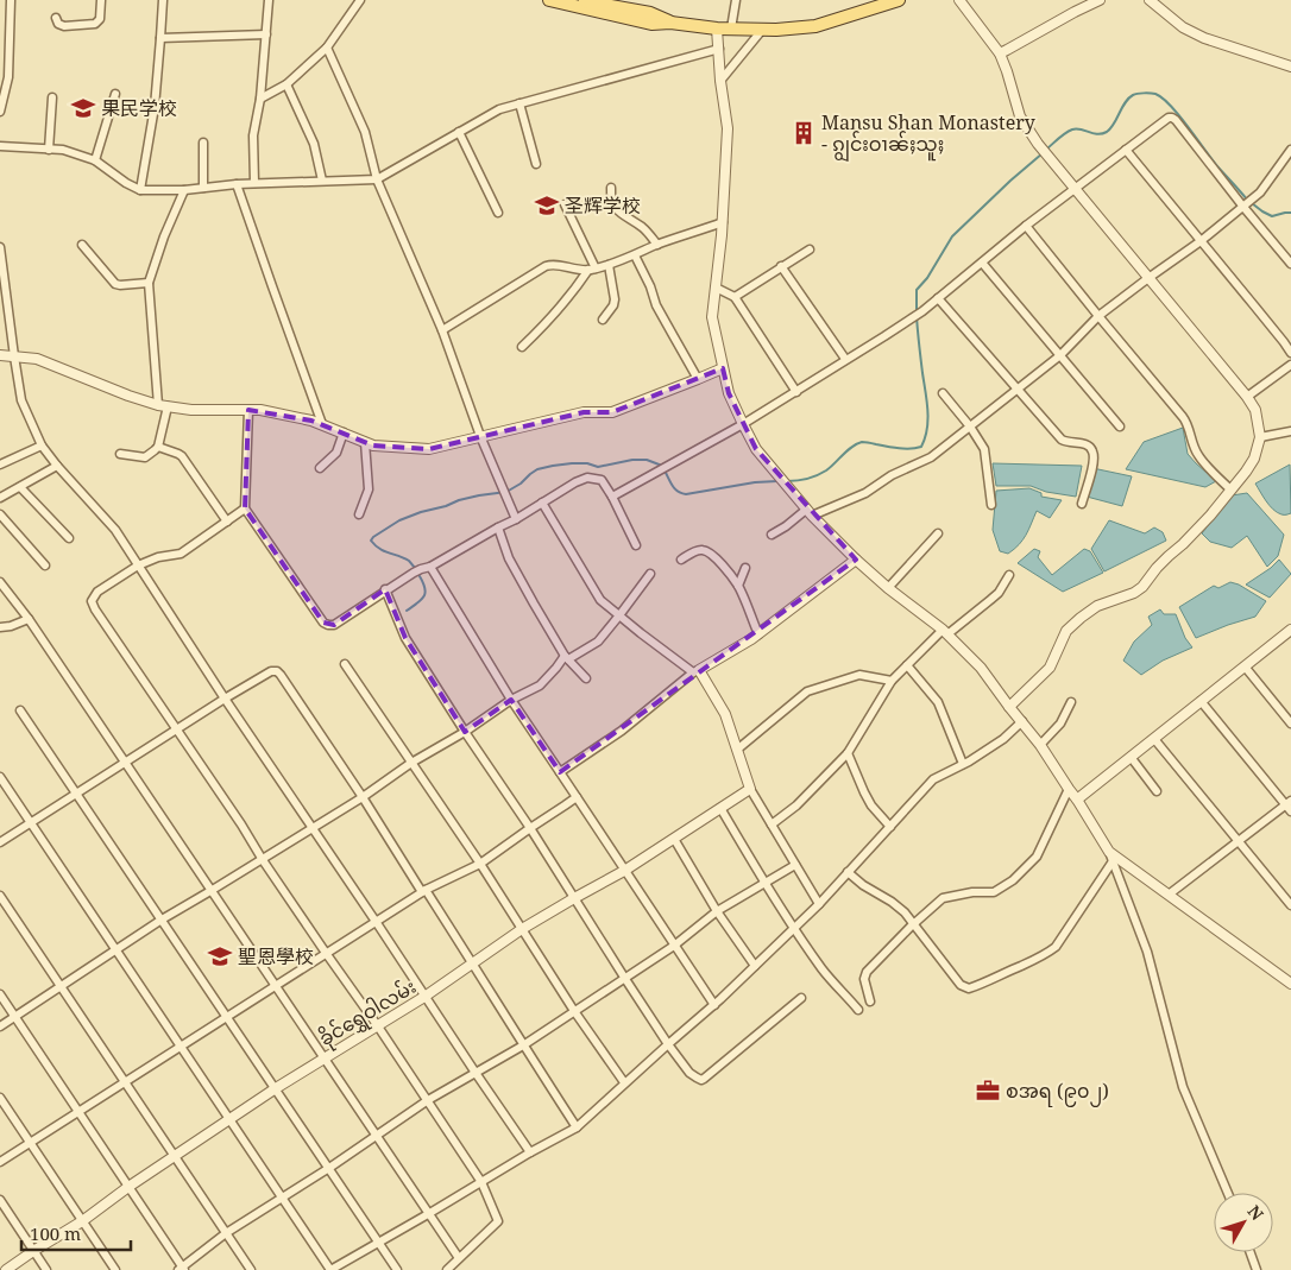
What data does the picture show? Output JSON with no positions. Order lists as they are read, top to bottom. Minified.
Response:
{"streets":{"street":["ခိုင်ရွှေဝါလမ်း"]},"places":{"school or university":["果民学校","圣辉学校","聖恩學校"],"building":["Mansu Shan Monastery - ၵျွင်းဝၢၼ်ႈသူႈ"],"office":["စအရ (၉၀၂)"]},"scale_bar":"100 m","north":"top right"}
